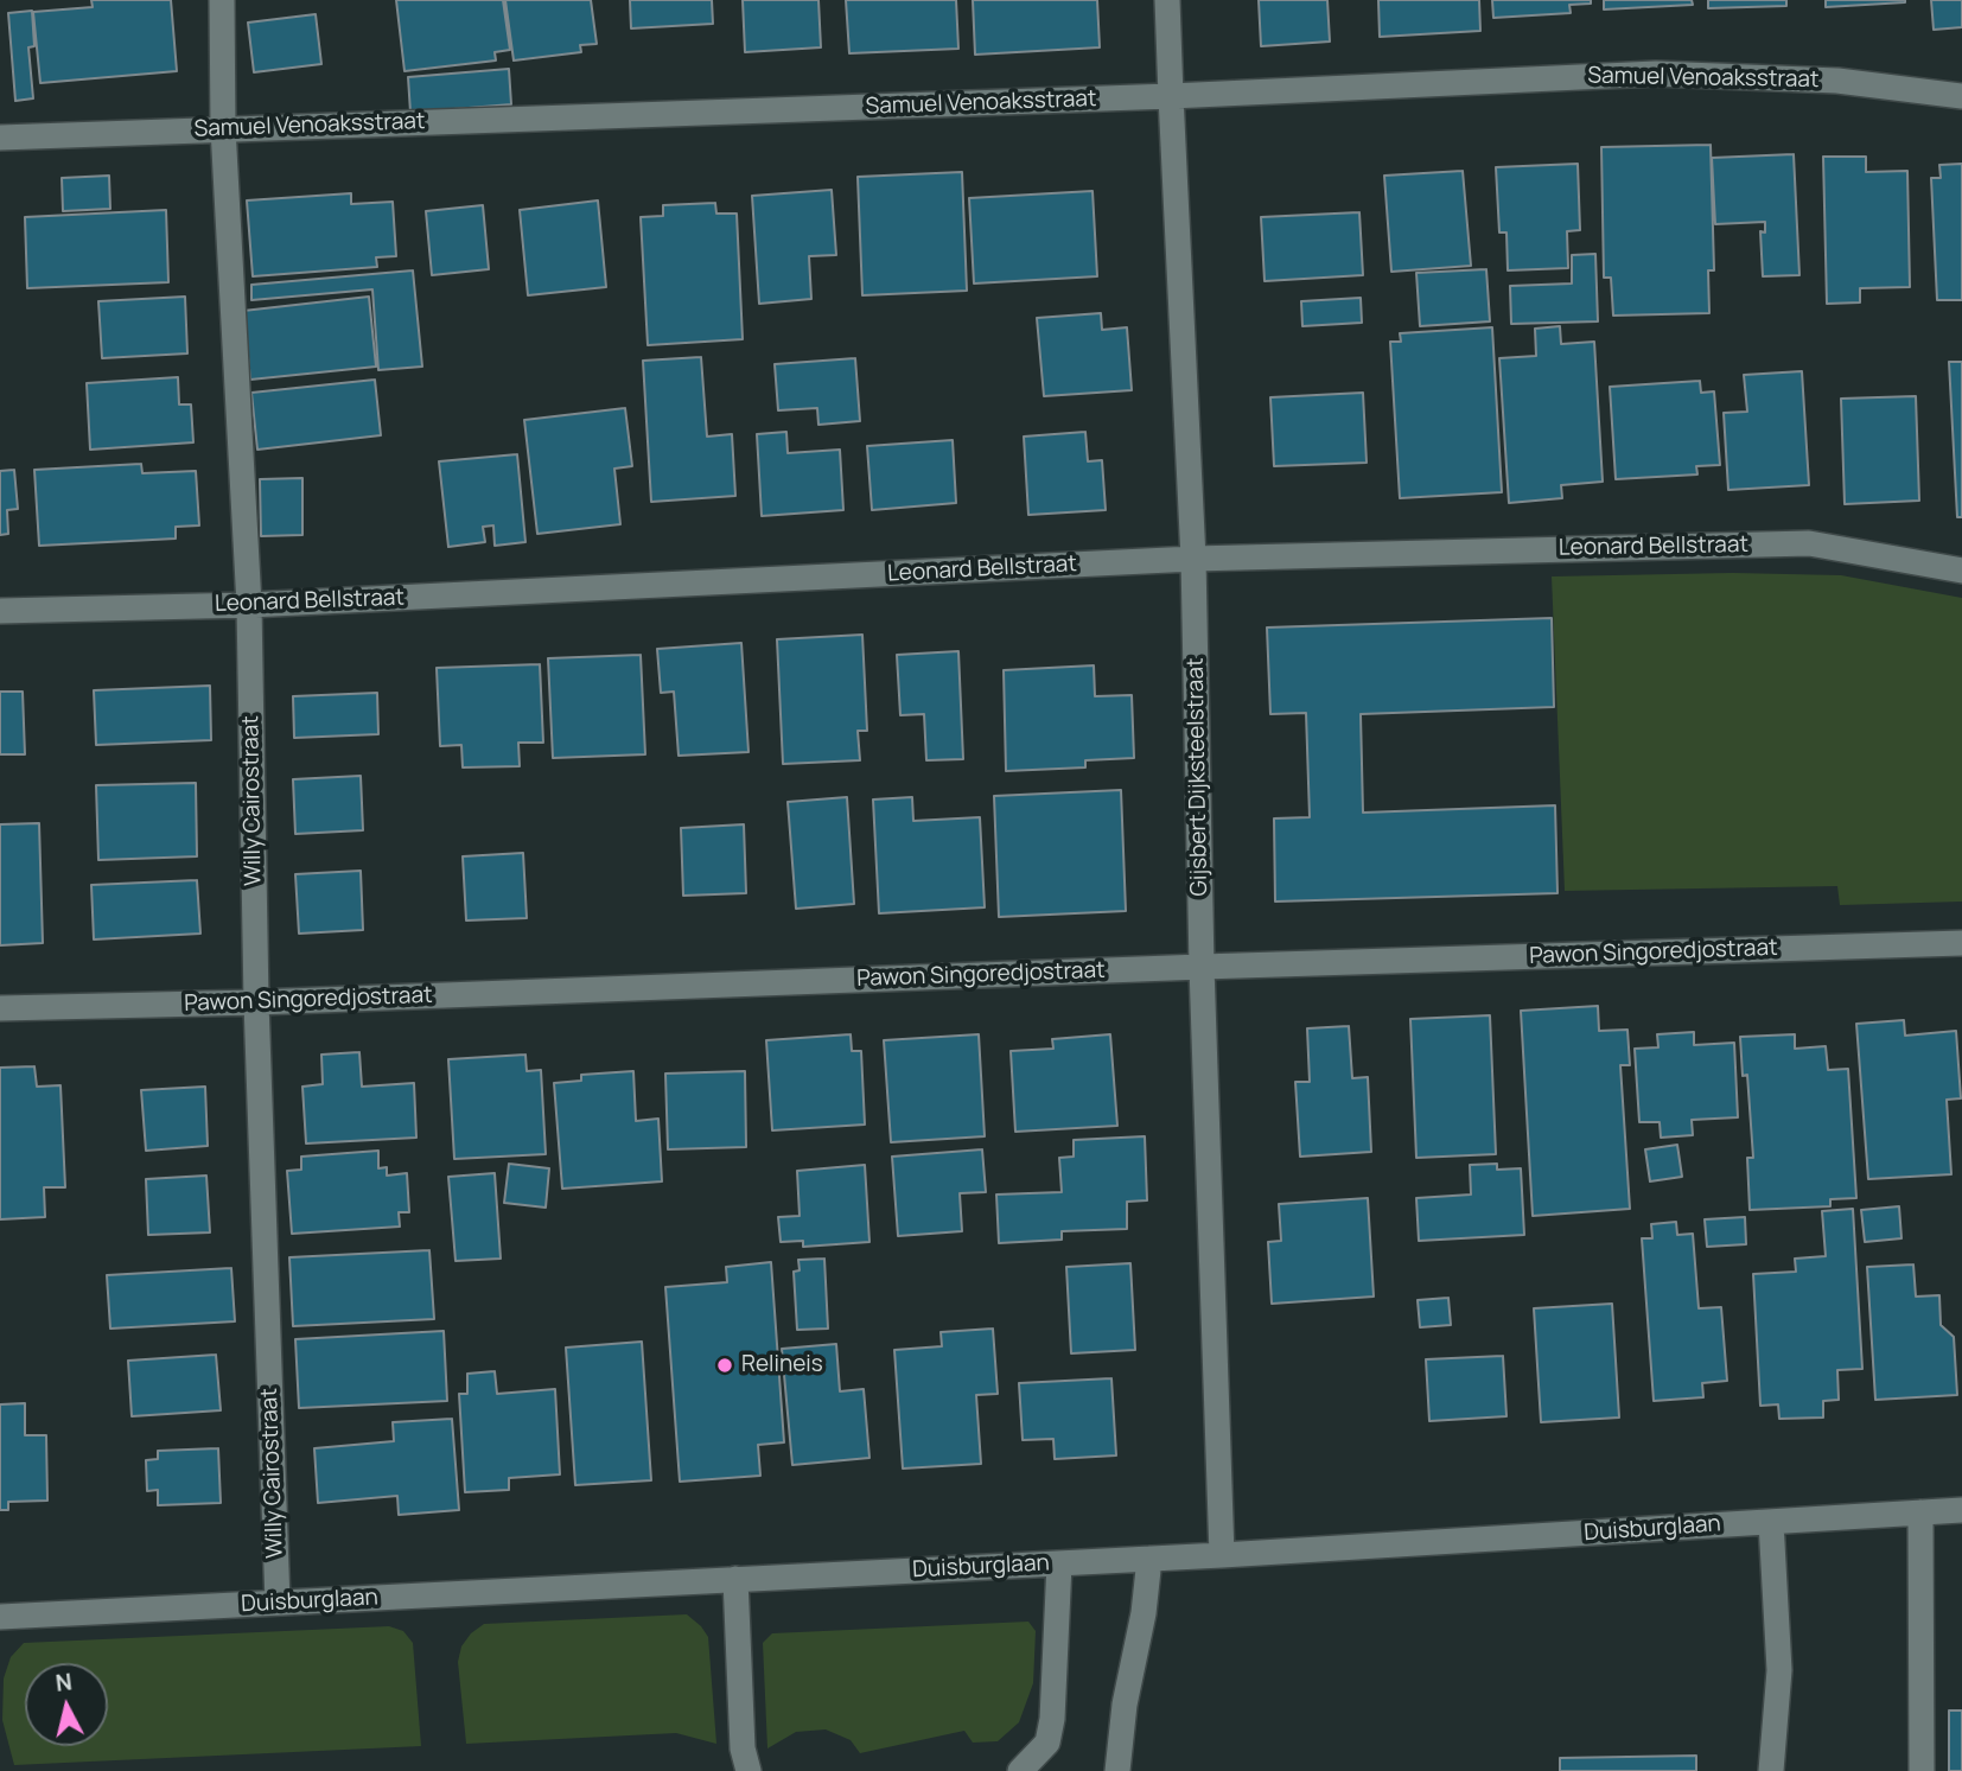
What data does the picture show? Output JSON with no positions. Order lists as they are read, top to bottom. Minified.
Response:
{"streets":{"street":["Samuel Venoaksstraat","Leonard Bellstraat","Gijsbert Dijksteelstraat","Willy Cairostraat","Pawon Singoredjostraat","Duisburglaan"]},"crossings":[["Samuel Venoaksstraat","Gijsbert Dijksteelstraat"],["Samuel Venoaksstraat","Willy Cairostraat"],["Leonard Bellstraat","Gijsbert Dijksteelstraat"],["Leonard Bellstraat","Willy Cairostraat"],["Gijsbert Dijksteelstraat","Pawon Singoredjostraat"],["Gijsbert Dijksteelstraat","Duisburglaan"],["Willy Cairostraat","Pawon Singoredjostraat"],["Willy Cairostraat","Duisburglaan"]],"places":["Relineis"],"north":"top"}
